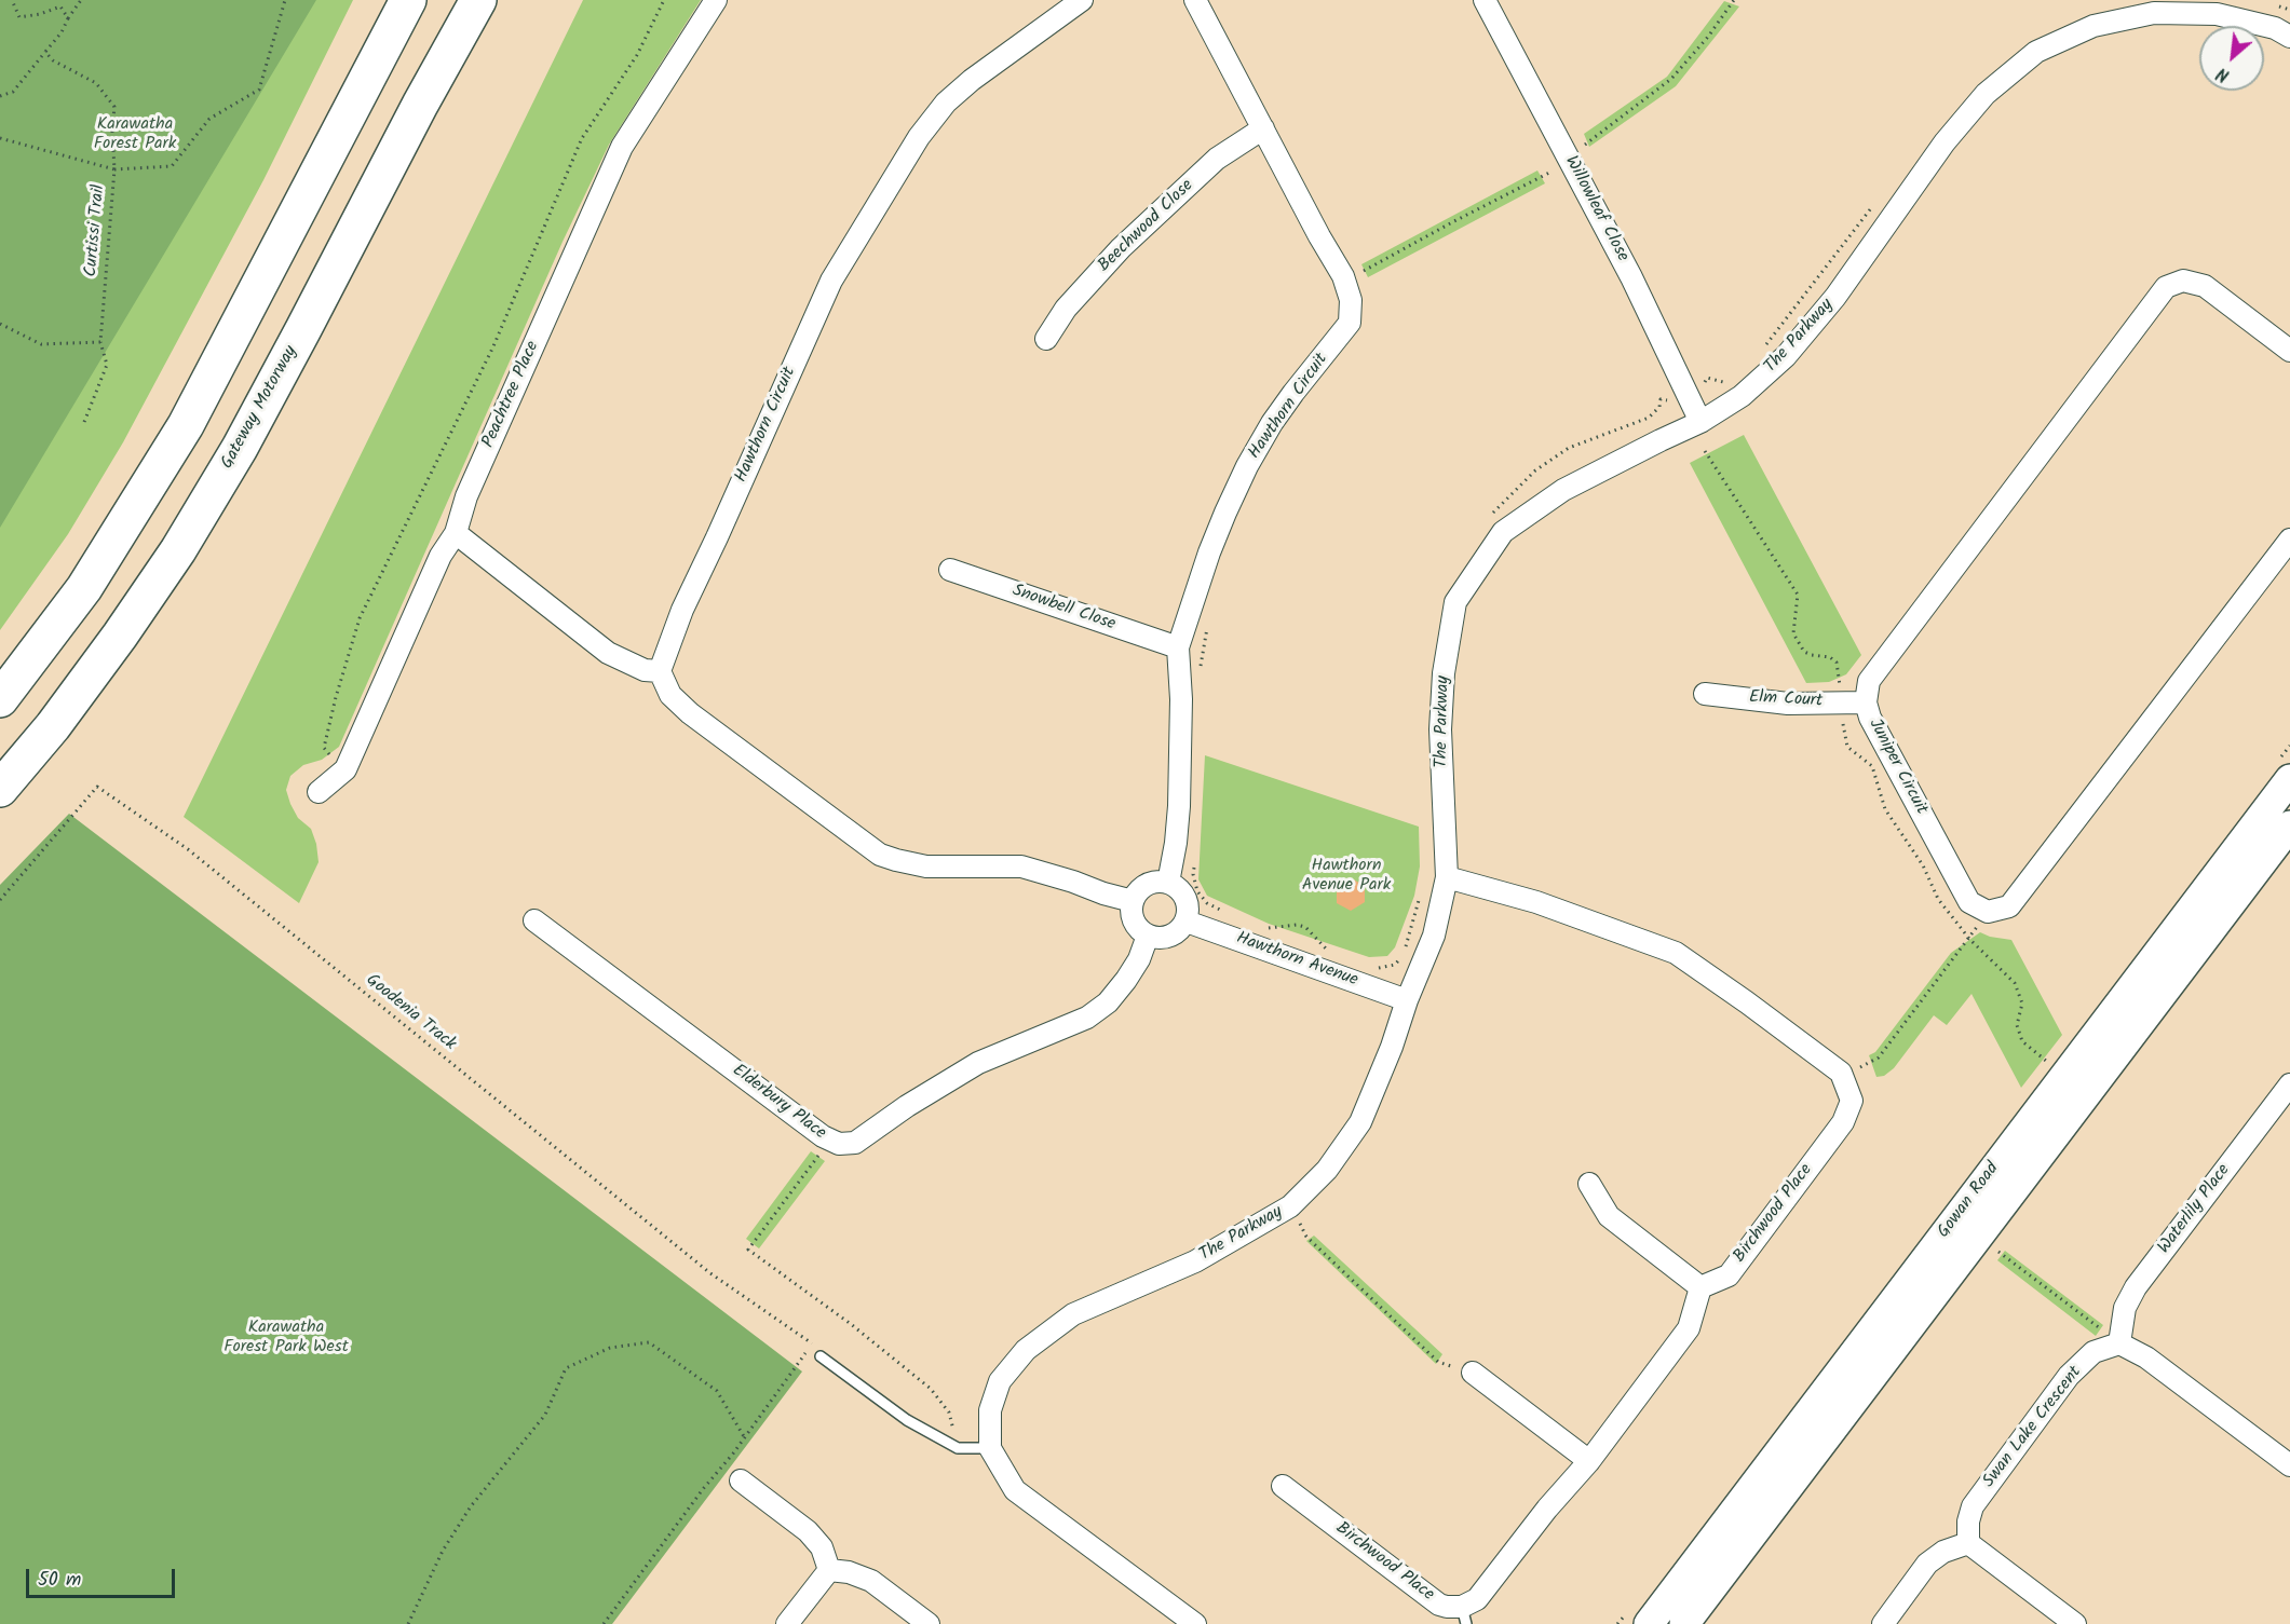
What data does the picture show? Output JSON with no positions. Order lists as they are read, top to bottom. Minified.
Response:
{"streets":{"highway":["Gateway Motorway"],"main road":["Gowan Road"],"street":["Willowleaf Close","Beechwood Close","The Parkway","Peachtree Place","Hawthorn Circuit","Snowbell Close","Elm Court","Juniper Circuit","Hawthorn Avenue","Elderbury Place","Waterlily Place","Birchwood Place","Swan Lake Crescent"],"path":["Curtissi Trail","Goodenia Track"]},"crossings":[["Willowleaf Close","The Parkway"],["Beechwood Close","Hawthorn Circuit"],["The Parkway","Hawthorn Avenue"],["Hawthorn Circuit","Snowbell Close"],["Hawthorn Circuit","Hawthorn Avenue"],["Hawthorn Circuit","Elderbury Place"],["Elm Court","Juniper Circuit"],["Hawthorn Avenue","Elderbury Place"],["Waterlily Place","Swan Lake Crescent"]],"parks":["Karawatha Forest Park","Hawthorn Avenue Park","Karawatha Forest Park West"],"scale_bar":"50 m","north":"bottom left"}
